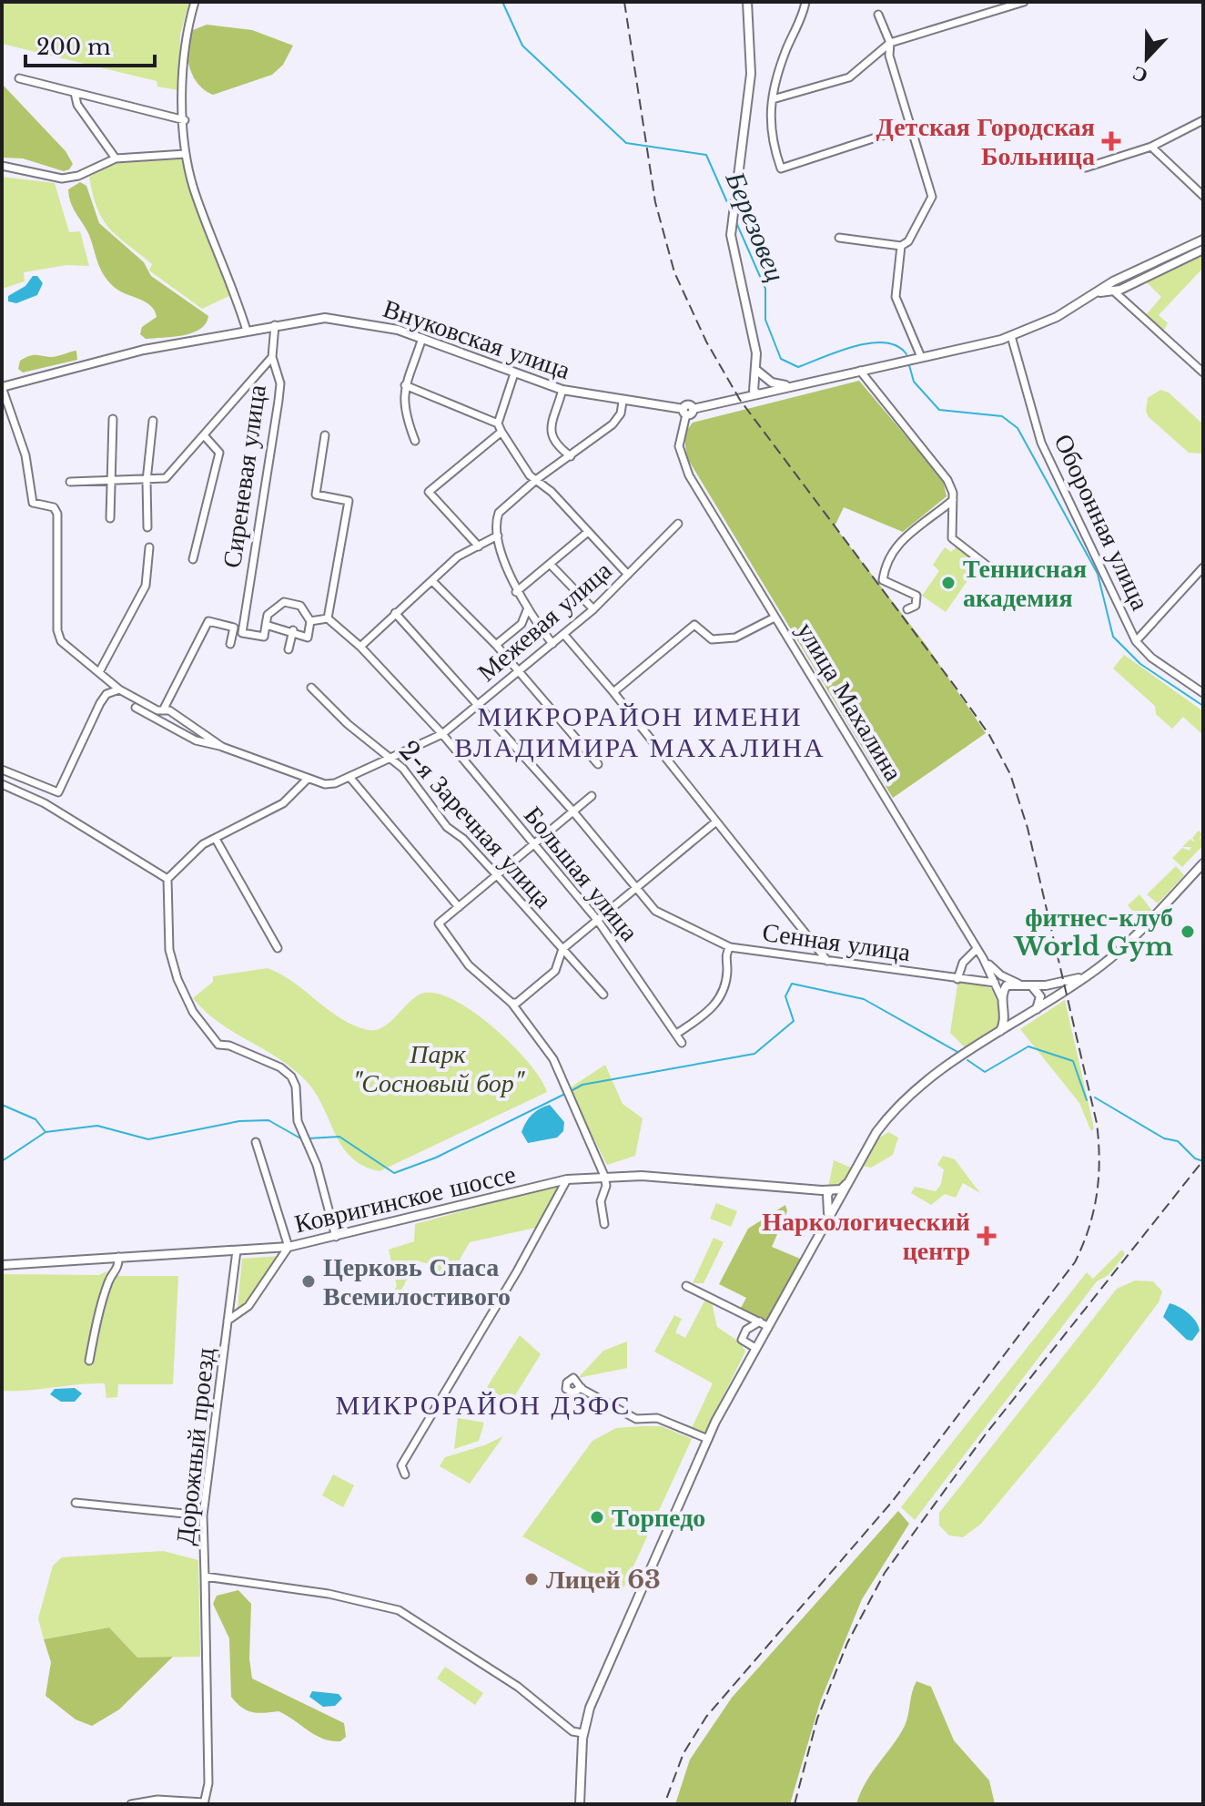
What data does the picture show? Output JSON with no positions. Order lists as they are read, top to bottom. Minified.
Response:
{"streets":{"main road":["Внуковская улица","Ковригинское шоссе"],"street":["Сиреневая улица","Оборонная улица","Межевая улица","улица Махалина","2-я Заречная улица","Большая улица","Сенная улица","Дорожный проезд"]},"crossings":[["Внуковская улица","Сиреневая улица"],["Внуковская улица","Оборонная улица"],["Внуковская улица","улица Махалина"],["Межевая улица","2-я Заречная улица"],["Межевая улица","Большая улица"],["Межевая улица","Сенная улица"],["улица Махалина","Сенная улица"],["Ковригинское шоссе","Дорожный проезд"]],"districts":["МИКРОРАЙОН ИМЕНИ ВЛАДИМИРА МАХАЛИНА","МИКРОРАЙОН ДЗФС"],"water":["Березовец"],"parks":["Парк \"Сосновый бор\""],"places":{"health":["Детская Городская Больница","Наркологический центр"],"other":["Теннисная академия","фитнес-клуб World Gym","Церковь Спаса Всемилостивого","Торпедо","Лицей 63"]},"scale_bar":"200 m","north":"bottom"}
